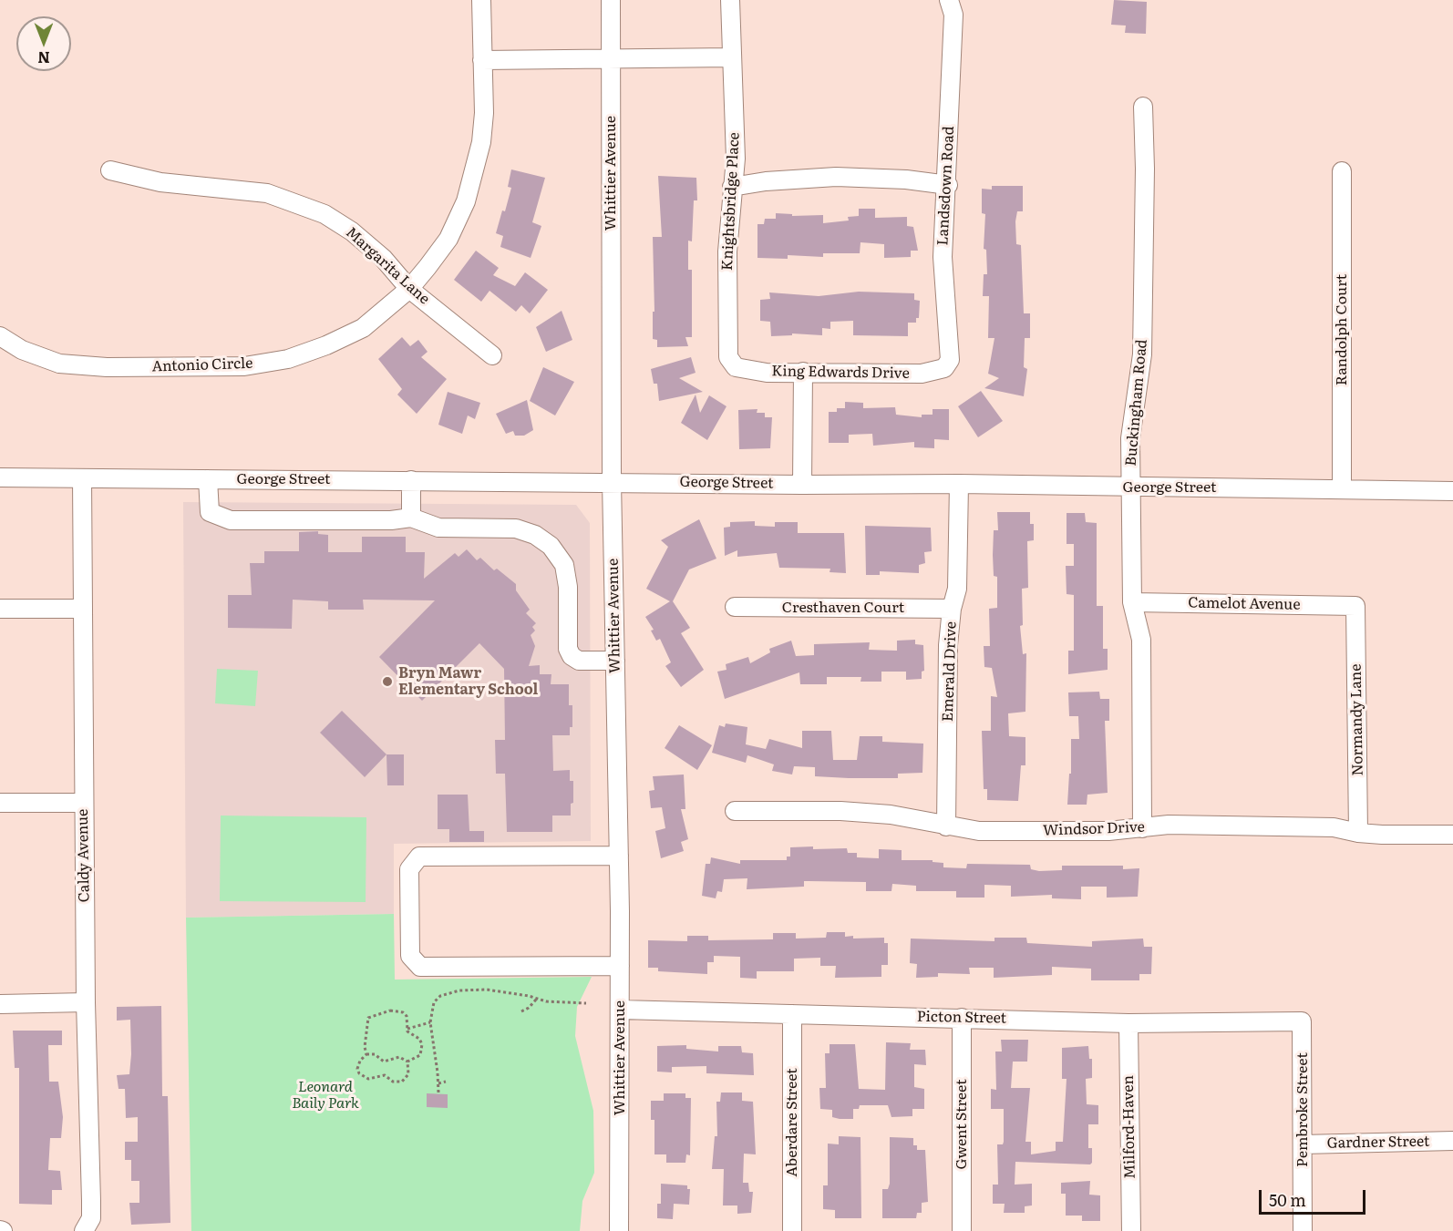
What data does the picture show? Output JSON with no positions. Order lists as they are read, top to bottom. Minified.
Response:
{"streets":{"street":["Whittier Avenue","Landsdown Road","Knightsbridge Place","Margarita Lane","Randolph Court","Antonio Circle","King Edwards Drive","Buckingham Road","George Street","Camelot Avenue","Cresthaven Court","Emerald Drive","Normandy Lane","Windsor Drive","Caldy Avenue","Picton Street","Pembroke Street","Aberdare Street","Gwent Street","Milford-Haven","Gardner Street"]},"crossings":[["Whittier Avenue","George Street"],["Whittier Avenue","Picton Street"],["Landsdown Road","King Edwards Drive"],["Knightsbridge Place","King Edwards Drive"],["Margarita Lane","Antonio Circle"],["Randolph Court","George Street"],["Buckingham Road","George Street"],["Buckingham Road","Camelot Avenue"],["Buckingham Road","Windsor Drive"],["George Street","Emerald Drive"],["George Street","Caldy Avenue"],["Camelot Avenue","Normandy Lane"],["Cresthaven Court","Emerald Drive"],["Emerald Drive","Windsor Drive"],["Normandy Lane","Windsor Drive"],["Picton Street","Pembroke Street"],["Picton Street","Aberdare Street"],["Picton Street","Gwent Street"],["Picton Street","Milford-Haven"],["Pembroke Street","Gardner Street"]],"parks":["Leonard Baily Park"],"places":["Bryn Mawr Elementary School"],"scale_bar":"50 m","north":"bottom"}
